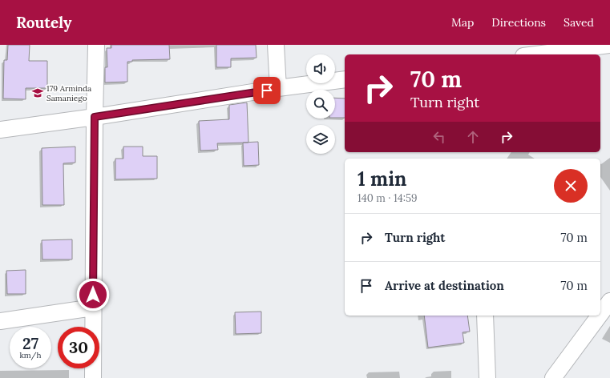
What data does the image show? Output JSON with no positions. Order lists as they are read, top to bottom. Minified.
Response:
{"places":{"school or university":["179 Arminda Samaniego"]},"page":{"header":"Routely","nav":["Map","Directions","Saved"],"turn":["70 m","Turn right"],"heading":["1 min","140 m · 14:59"],"list":[{"name":"Turn right","value":"70 m"},{"name":"Arrive at destination","value":"70 m"}],"speed":"27 km/h","limit":"30"}}
